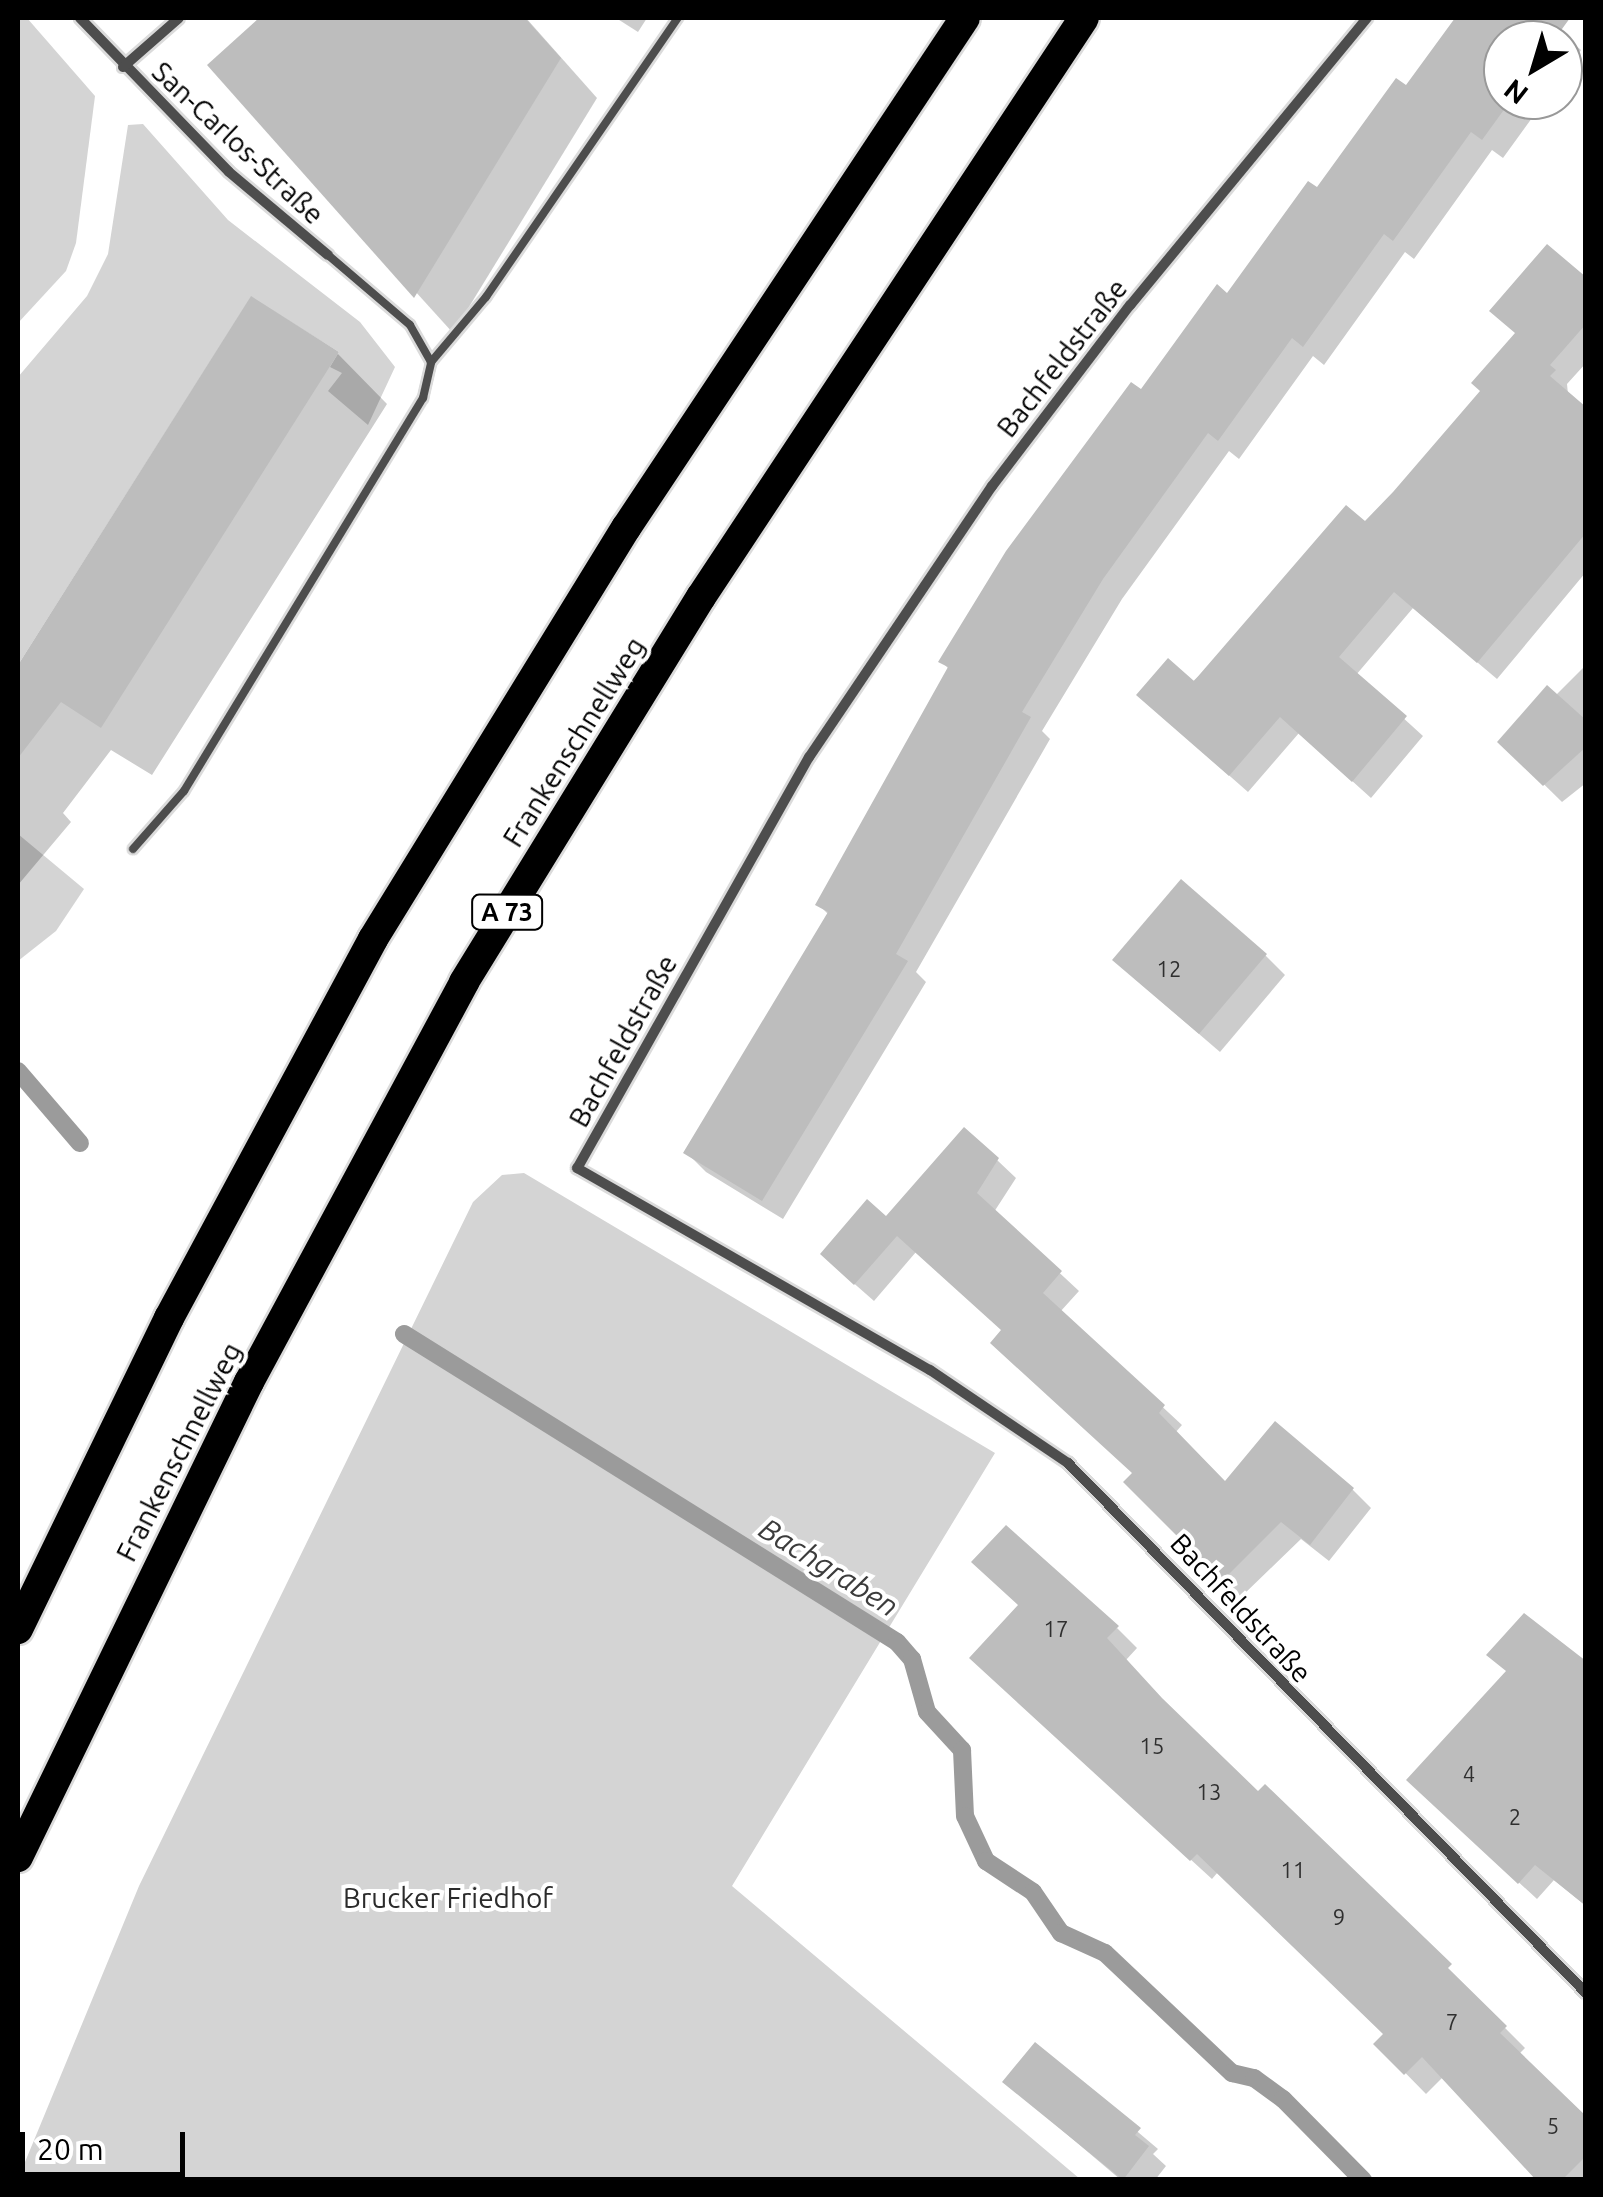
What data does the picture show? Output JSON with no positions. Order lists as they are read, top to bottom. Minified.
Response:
{"streets":{"highway":["Frankenschnellweg","A 73"],"street":["San-Carlos-Straße","Bachfeldstraße"]},"water":["Bachgraben"],"parks":["Brucker Friedhof"],"house_numbers":["12","17","15","4","13","2","11","9","7","5"],"scale_bar":"20 m","north":"bottom left"}
